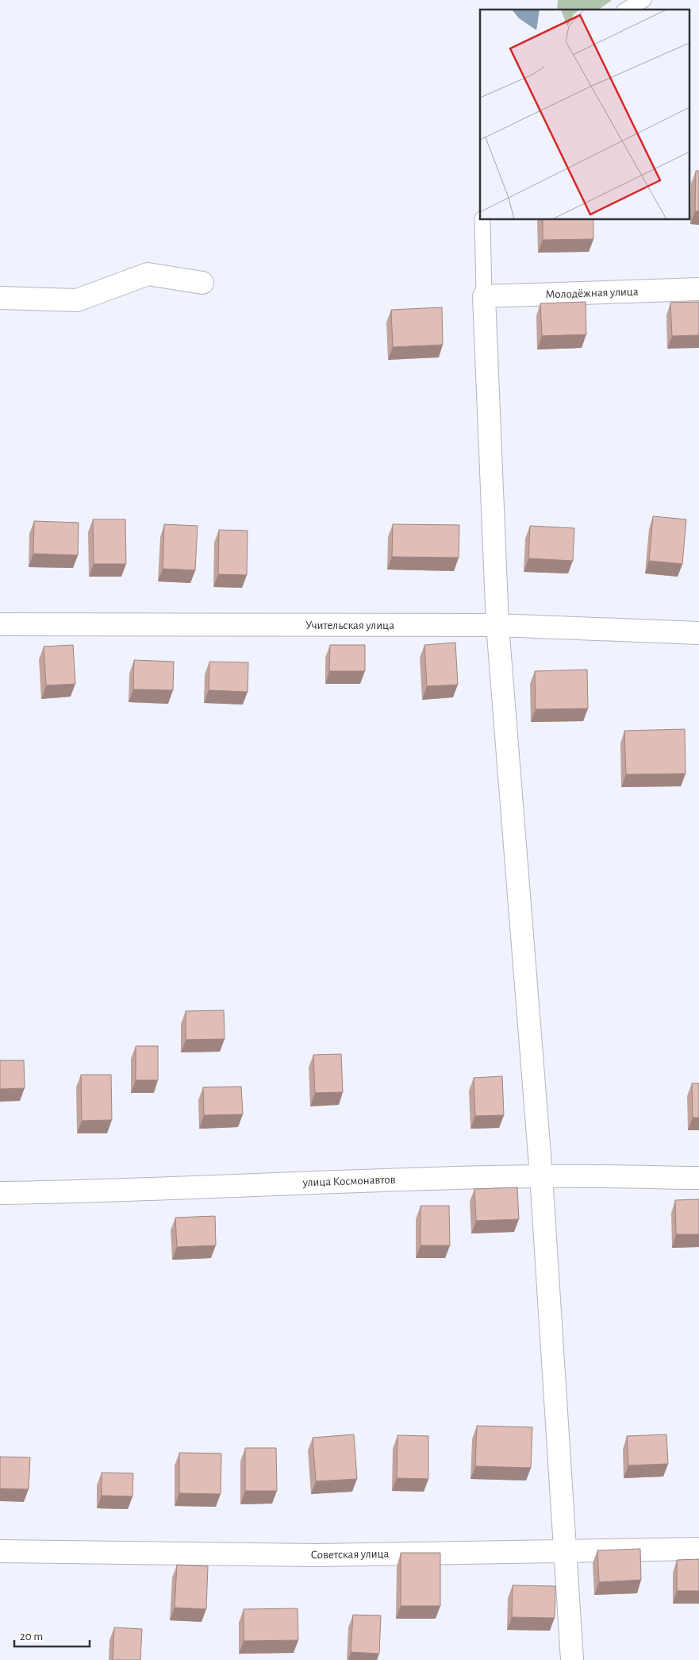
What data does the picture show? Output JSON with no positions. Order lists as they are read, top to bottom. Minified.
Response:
{"streets":{"street":["Молодёжная улица","Учительская улица","улица Космонавтов","Советская улица"]},"scale_bar":"20 m"}
